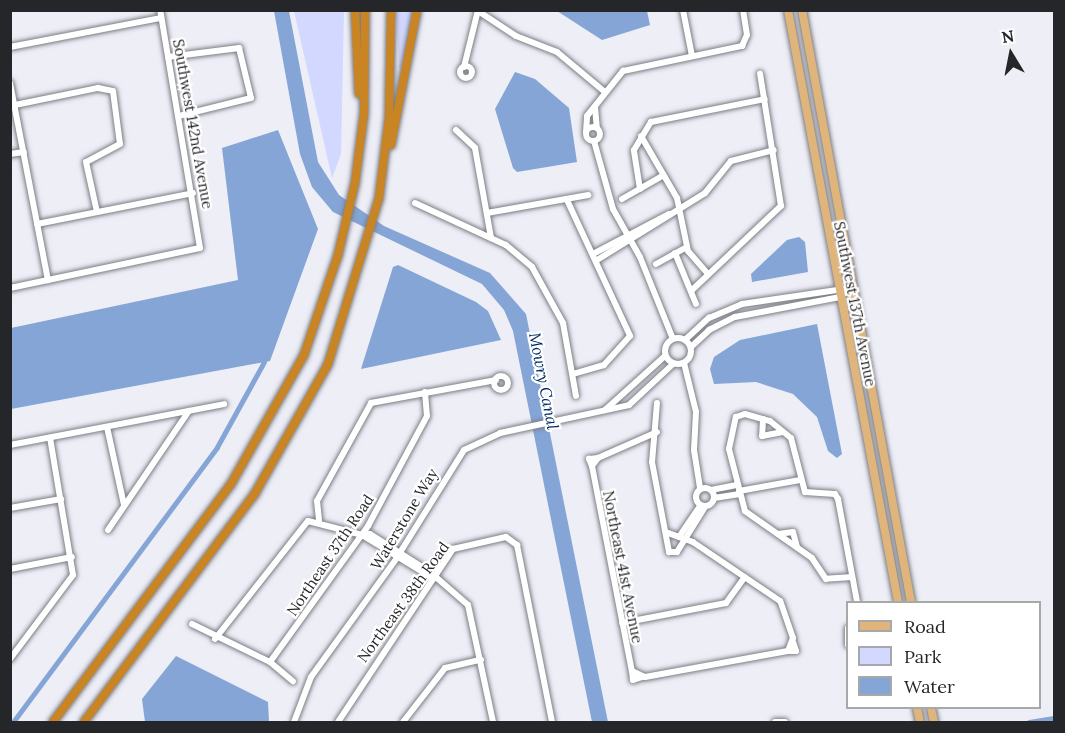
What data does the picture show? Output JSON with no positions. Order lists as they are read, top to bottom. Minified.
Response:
{"streets":{"main road":["Southwest 137th Avenue"],"street":["Southwest 142nd Avenue","Waterstone Way","Northeast 37th Road","Northeast 41st Avenue","Northeast 38th Road"]},"water":["Mowry Canal"],"legend":["Road","Park","Water"],"north":"top"}
